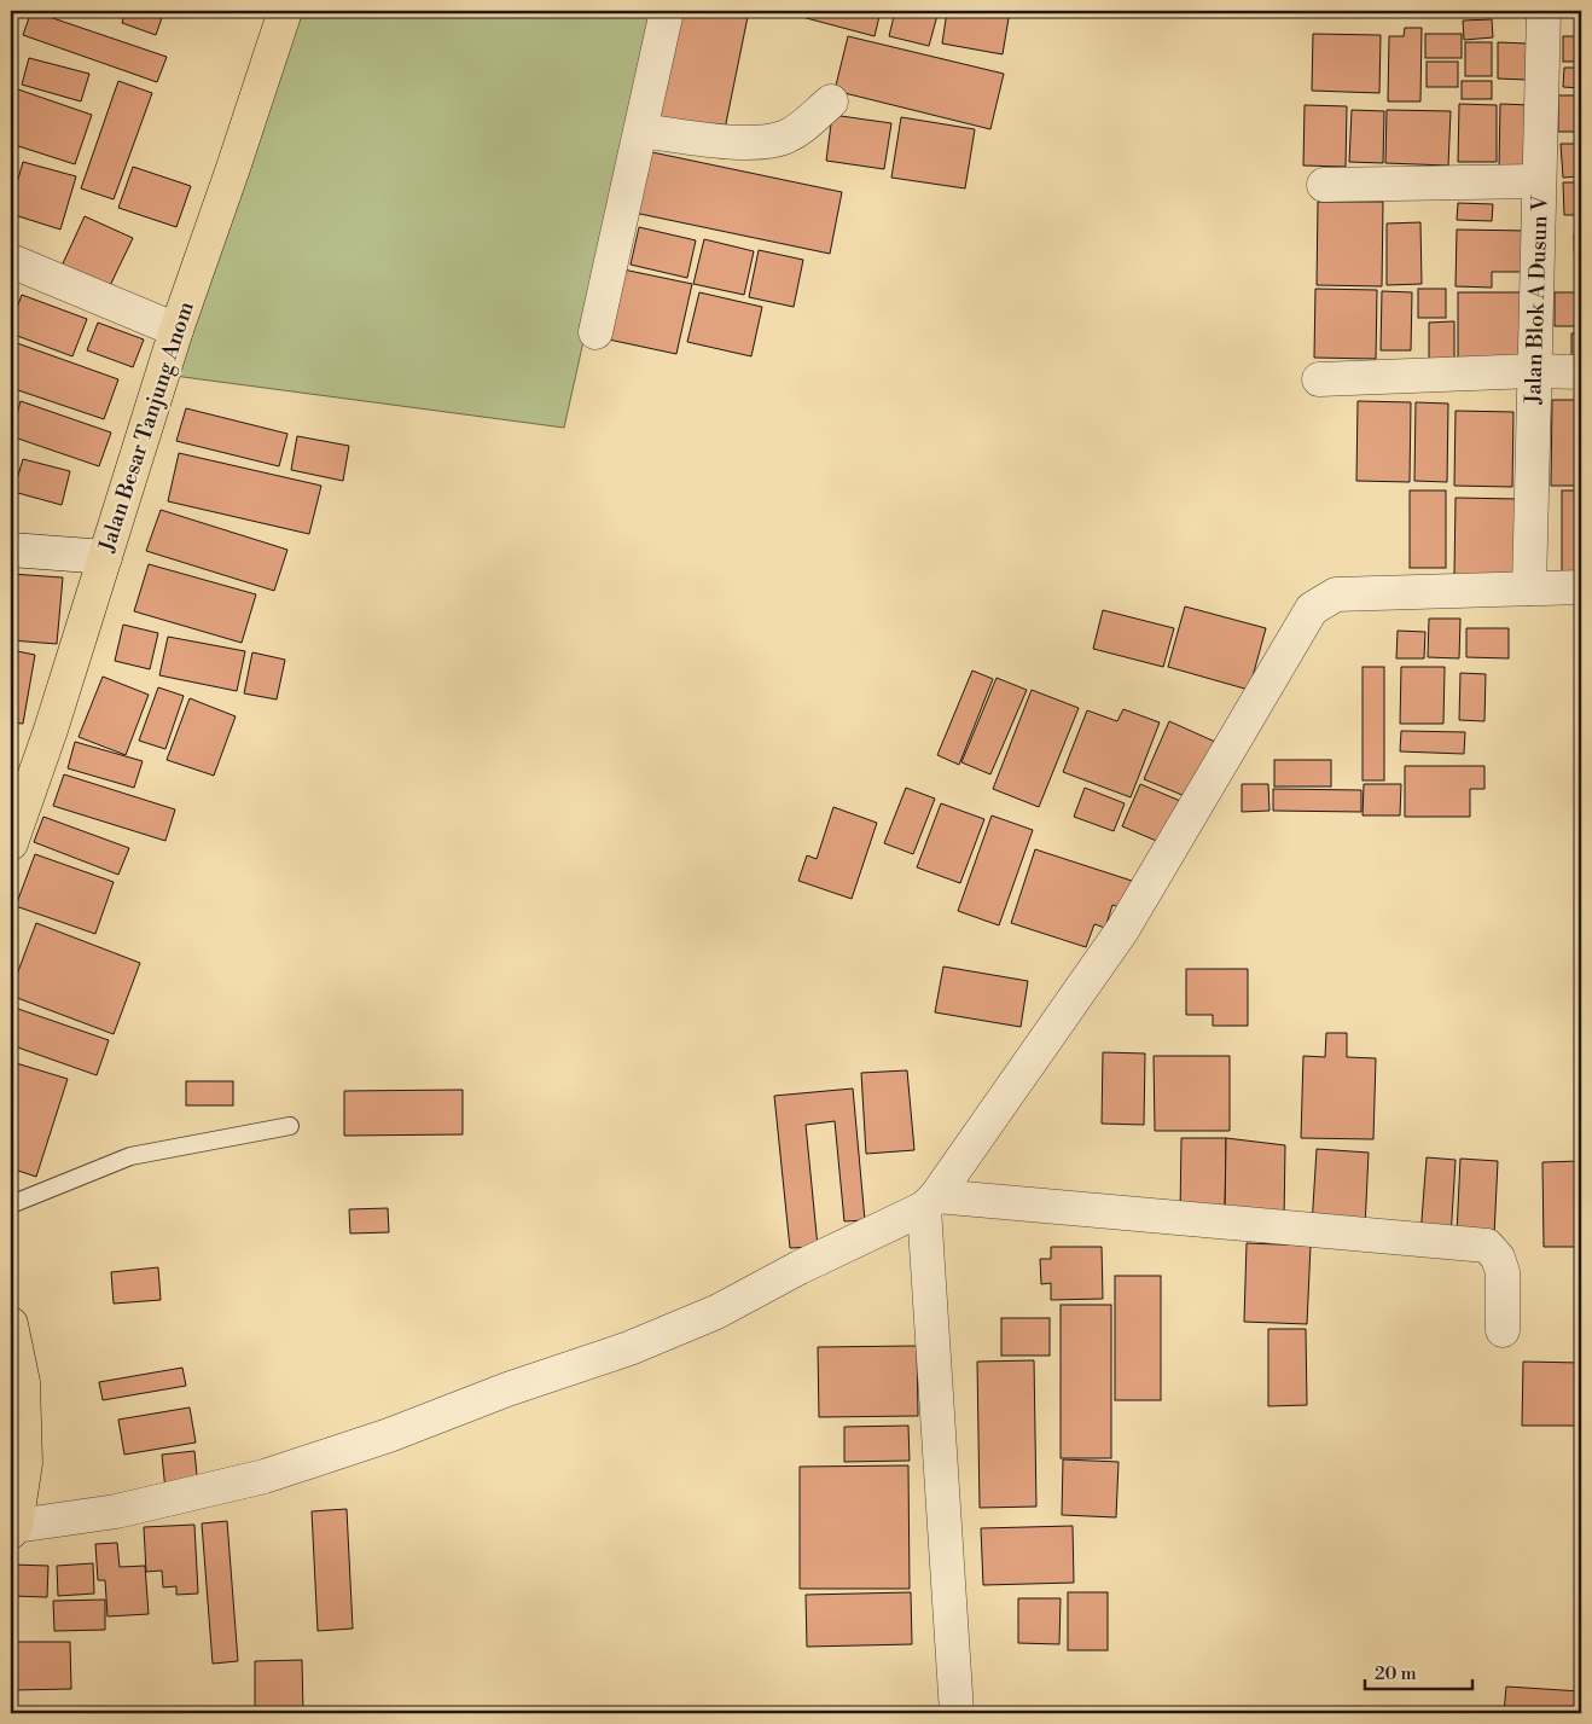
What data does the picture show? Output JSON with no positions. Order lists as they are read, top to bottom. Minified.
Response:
{"streets":{"main road":["Jalan Besar Tanjung Anom"],"street":["Jalan Blok A Dusun V"]},"scale_bar":"20 m"}
